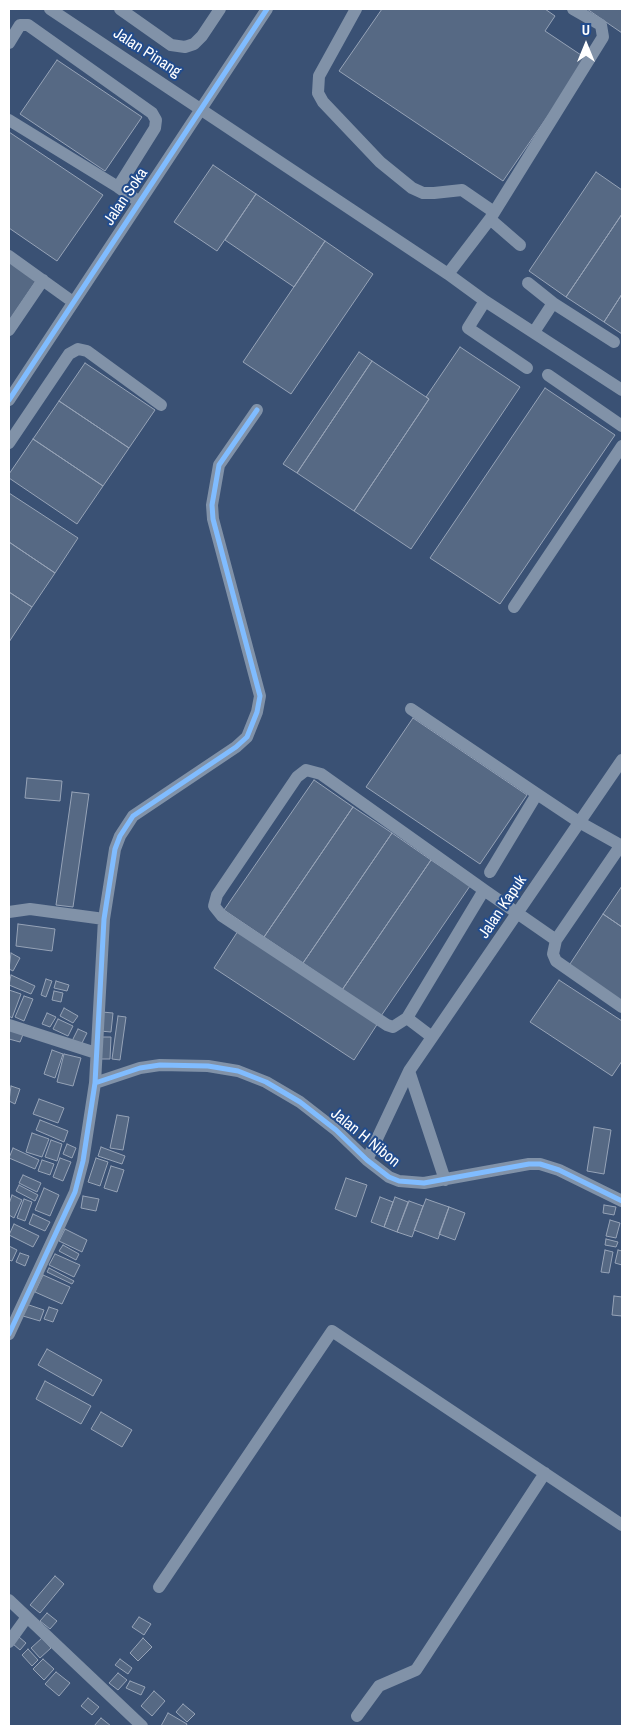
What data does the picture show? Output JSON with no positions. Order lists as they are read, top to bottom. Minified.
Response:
{"streets":{"street":["Jalan Pinang","Jalan Soka","Jalan Kapuk","Jalan H Nibon"]},"crossings":[["Jalan Pinang","Jalan Soka"],["Jalan Kapuk","Jalan H Nibon"]],"north":"top"}
